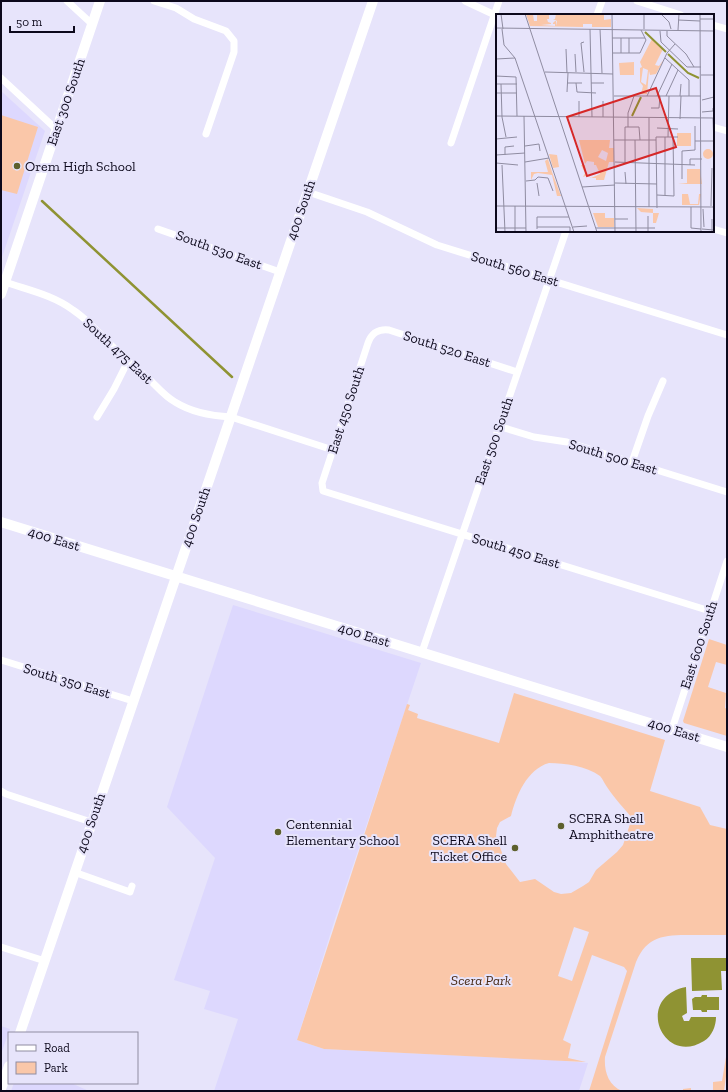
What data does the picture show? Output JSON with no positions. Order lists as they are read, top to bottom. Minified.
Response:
{"streets":{"street":["East 300 South","400 South","South 530 East","South 560 East","South 520 East","South 475 East","East 450 South","East 500 South","South 500 East","400 East","South 450 East","East 600 South","South 350 East"]},"crossings":[["East 300 South","South 475 East"],["400 South","South 530 East"],["400 South","South 560 East"],["400 South","South 475 East"],["400 South","400 East"],["400 South","South 350 East"],["South 560 East","East 500 South"],["South 520 East","East 450 South"],["South 520 East","East 500 South"],["South 475 East","East 450 South"],["East 450 South","South 450 East"],["East 500 South","South 500 East"],["East 500 South","400 East"],["East 500 South","South 450 East"],["400 East","East 600 South"],["South 450 East","East 600 South"]],"parks":["Scera Park"],"places":["Orem High School","SCERA Shell Amphitheatre","Centennial Elementary School","SCERA Shell Ticket Office"],"legend":["Road","Park"],"scale_bar":"50 m"}
